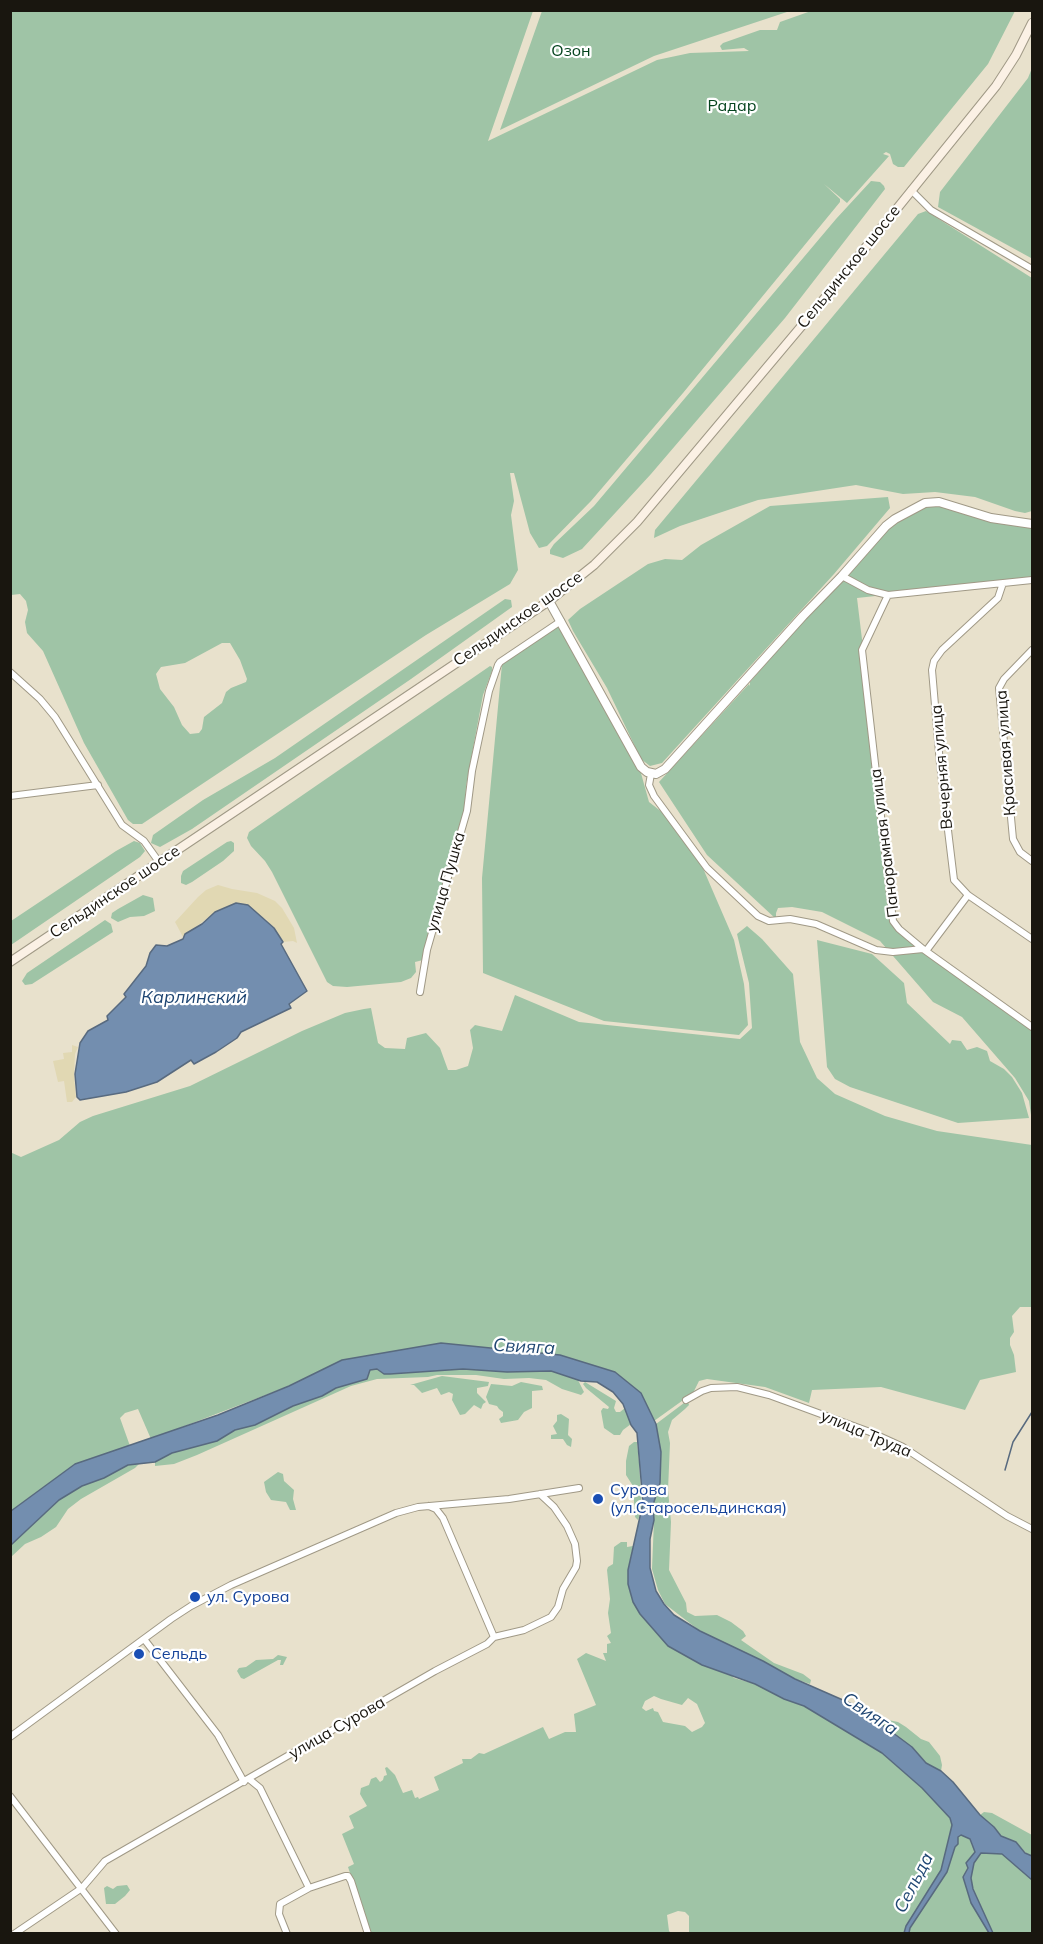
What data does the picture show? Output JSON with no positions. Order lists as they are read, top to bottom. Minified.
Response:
{"streets":{"main road":["Сельдинское шоссе"],"street":["Красивая улица","Вечерняя улица","Панорамная улица","улица Пушка","улица Труда","улица Сурова"]},"water":["Карлинский","Свияга","Сельда"],"parks":["Озон","Радар"],"places":["Сурова (ул.Старосельдинская)","ул. Сурова","Сельдь"]}
